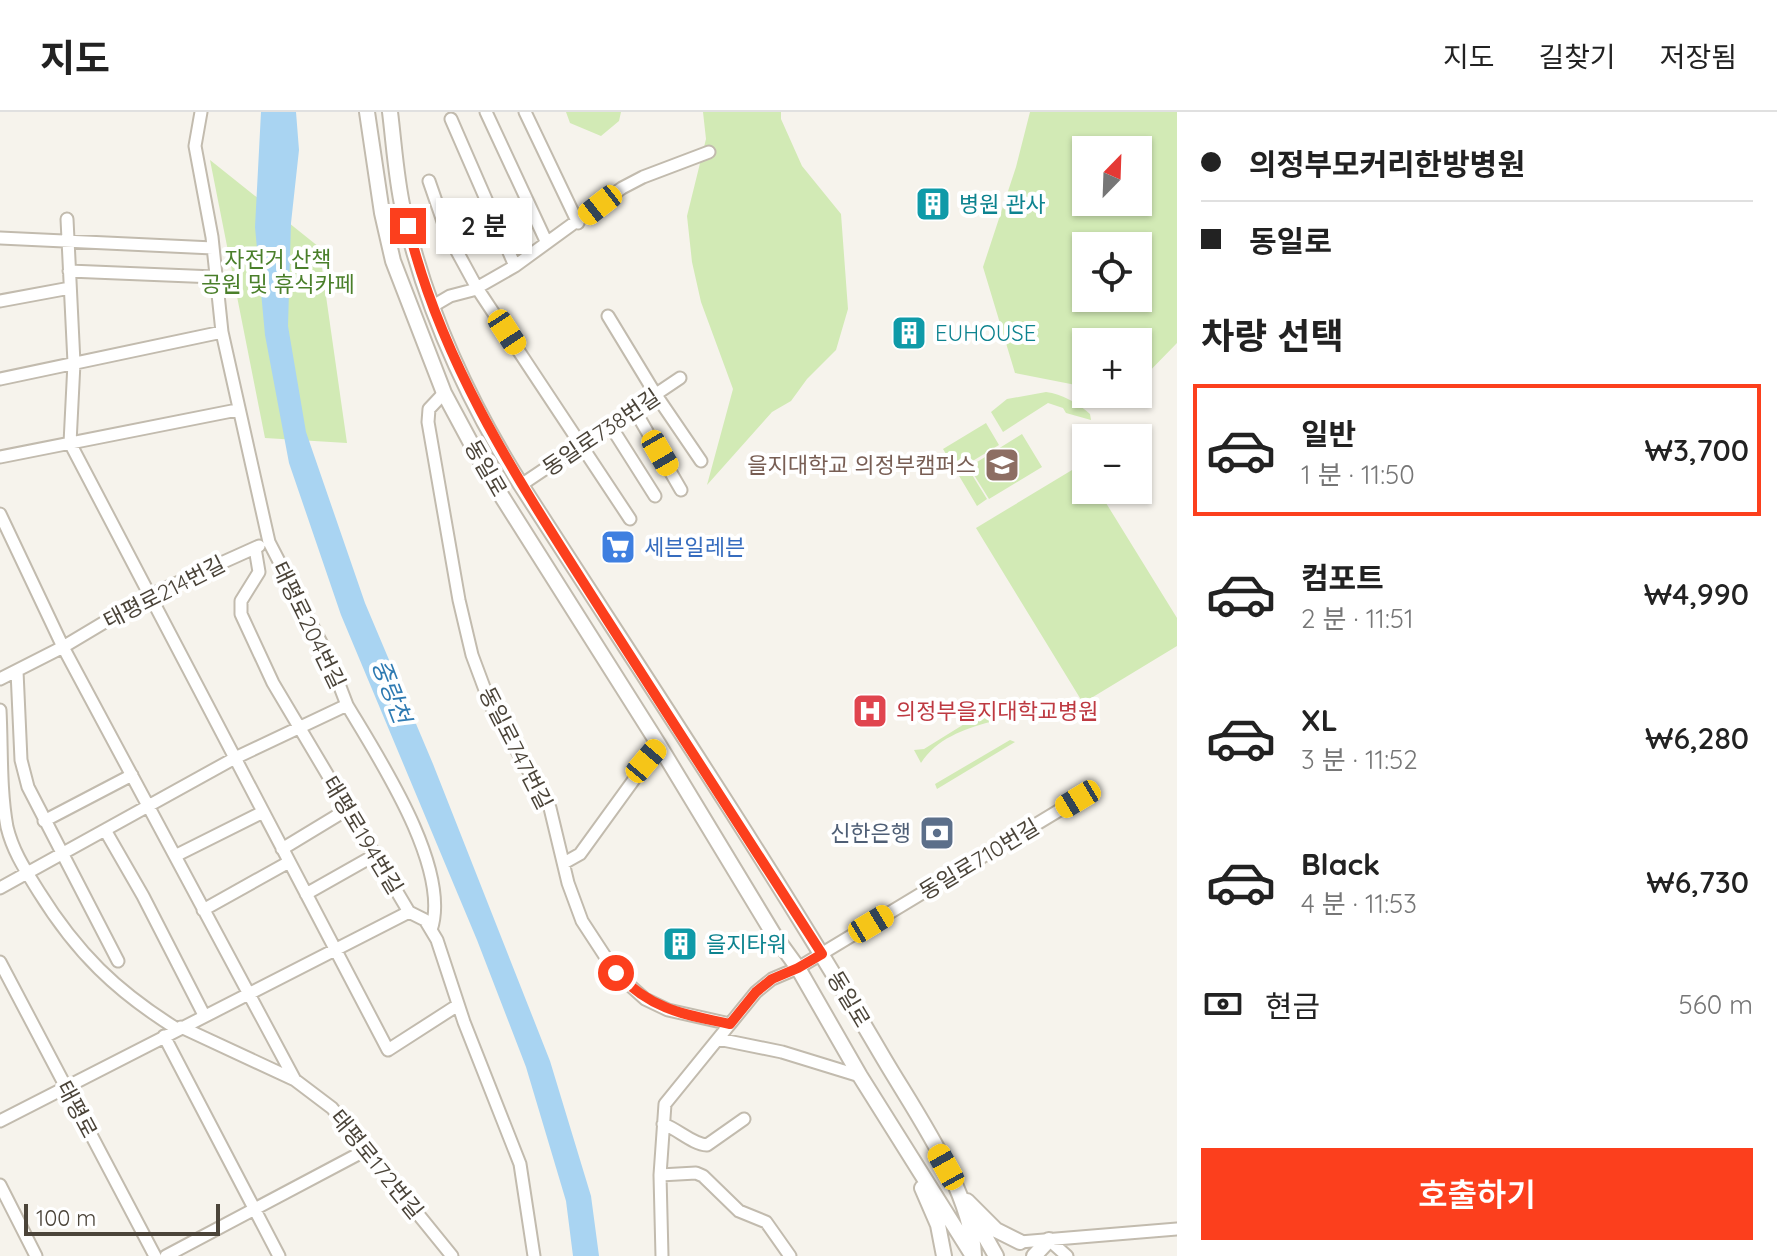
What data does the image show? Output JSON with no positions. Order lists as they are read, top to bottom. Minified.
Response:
{"streets":{"street":["동일로738번길","동일로","태평로214번길","태평로204번길","동일로747번길","태평로194번길","동일로710번길","태평로","태평로172번길"]},"crossings":[["동일로738번길","동일로"],["동일로","동일로747번길"],["동일로","동일로710번길"],["태평로214번길","태평로204번길"],["태평로204번길","태평로194번길"],["동일로747번길","동일로710번길"],["태평로194번길","태평로"]],"water":["중랑천"],"parks":["자전거 산책 공원 및 휴식카페"],"places":{"building":["병원 관사","EUHOUSE","을지타워"],"school or university":["을지대학교 의정부캠퍼스"],"supermarket":["세븐일레븐"],"hospital":["의정부을지대학교병원"],"bank":["신한은행"]},"scale_bar":"100 m","north":"top right","page":{"header":"지도","nav":["지도","길찾기","저장됨"],"banner":["의정부모커리한방병원","동일로"],"map_buttons":["+","−"],"bubble":"2 분","heading":"차량 선택","list":[{"name":"일반","note":"1 분 · 11:50","value":"₩3,700"},{"name":"컴포트","note":"2 분 · 11:51","value":"₩4,990"},{"name":"XL","note":"3 분 · 11:52","value":"₩6,280"},{"name":"Black","note":"4 분 · 11:53","value":"₩6,730"}],"pay":["현금","560 m"],"buttons":"호출하기","scale":"100 m"}}
